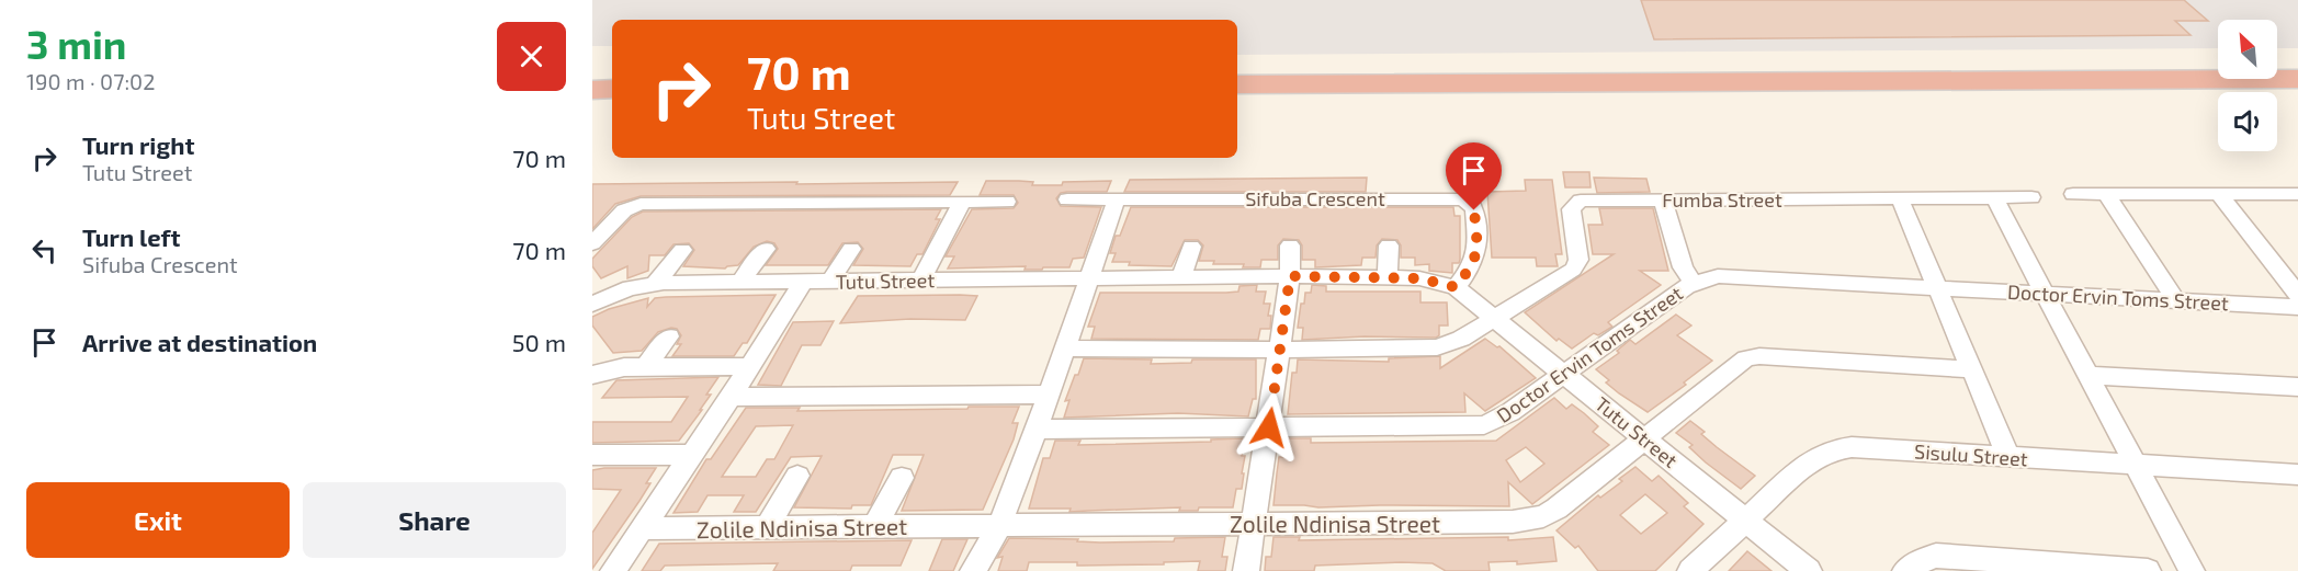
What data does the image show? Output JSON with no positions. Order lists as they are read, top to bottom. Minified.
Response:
{"streets":{"street":["Sifuba Crescent","Fumba Street","Tutu Street","Doctor Ervin Toms Street","Sisulu Street","Zolile Ndinisa Street"]},"crossings":[["Sifuba Crescent","Tutu Street"],["Fumba Street","Tutu Street"],["Tutu Street","Doctor Ervin Toms Street"],["Tutu Street","Sisulu Street"],["Tutu Street","Zolile Ndinisa Street"]],"north":"top left","page":{"heading":["3 min","190 m · 07:02"],"turn":["70 m","Tutu Street"],"list":[{"name":"Turn right","note":"Tutu Street","value":"70 m"},{"name":"Turn left","note":"Sifuba Crescent","value":"70 m"},{"name":"Arrive at destination","value":"50 m"}],"buttons":["Exit","Share"]}}
